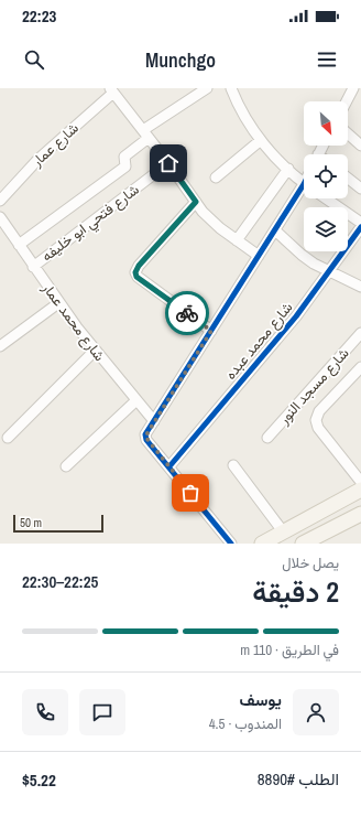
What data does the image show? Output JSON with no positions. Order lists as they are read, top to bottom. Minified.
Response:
{"streets":{"street":["شارع عمار","شارع فتحي ابو خليفه","شارع محمد عمار","شارع محمد عبده","شارع مسجد النور"]},"crossings":[["شارع فتحي ابو خليفه","شارع محمد عمار"]],"scale_bar":"50 m","north":"bottom right","page":{"status":"22:23","header":"Munchgo","scale":"50 m","heading":["2 دقيقة","يصل خلال","22:25–22:30"],"panel":["يوسف","المندوب · 4.5","الطلب #8890","$5.22"],"bar":"في الطريق · 110 m"}}
